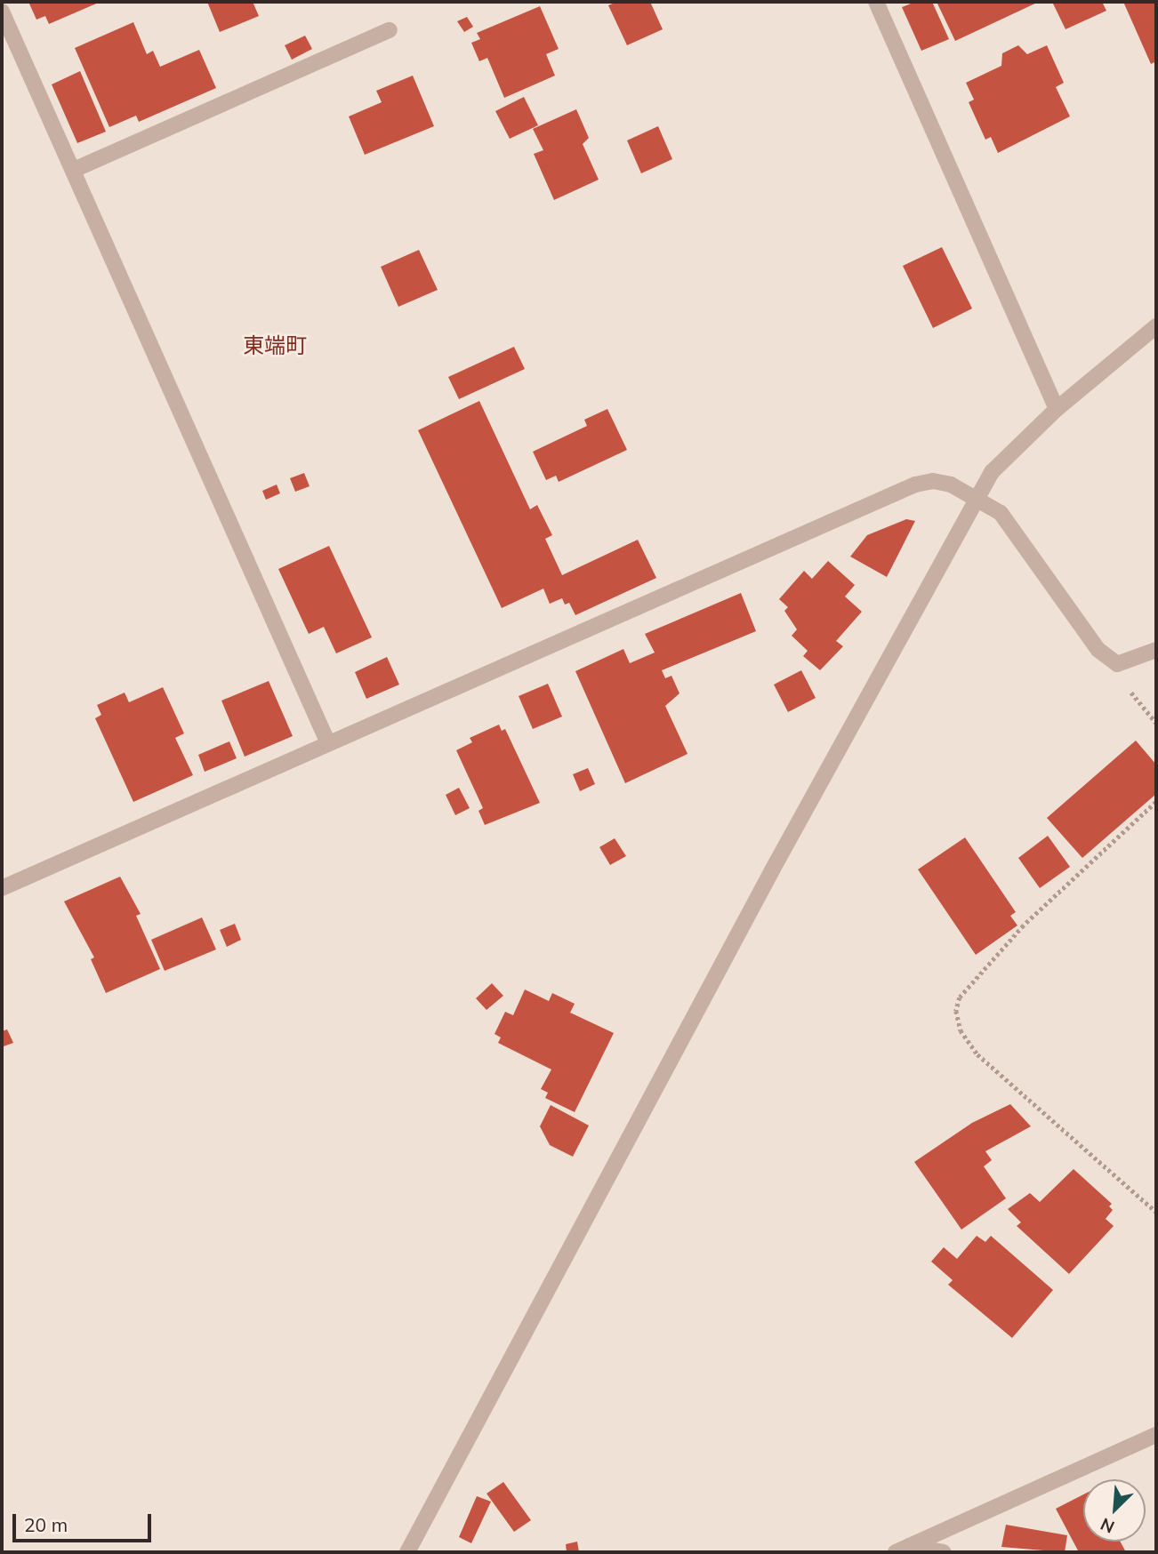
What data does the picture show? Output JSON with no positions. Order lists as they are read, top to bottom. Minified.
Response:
{"districts":["東端町"],"scale_bar":"20 m","north":"bottom left"}
